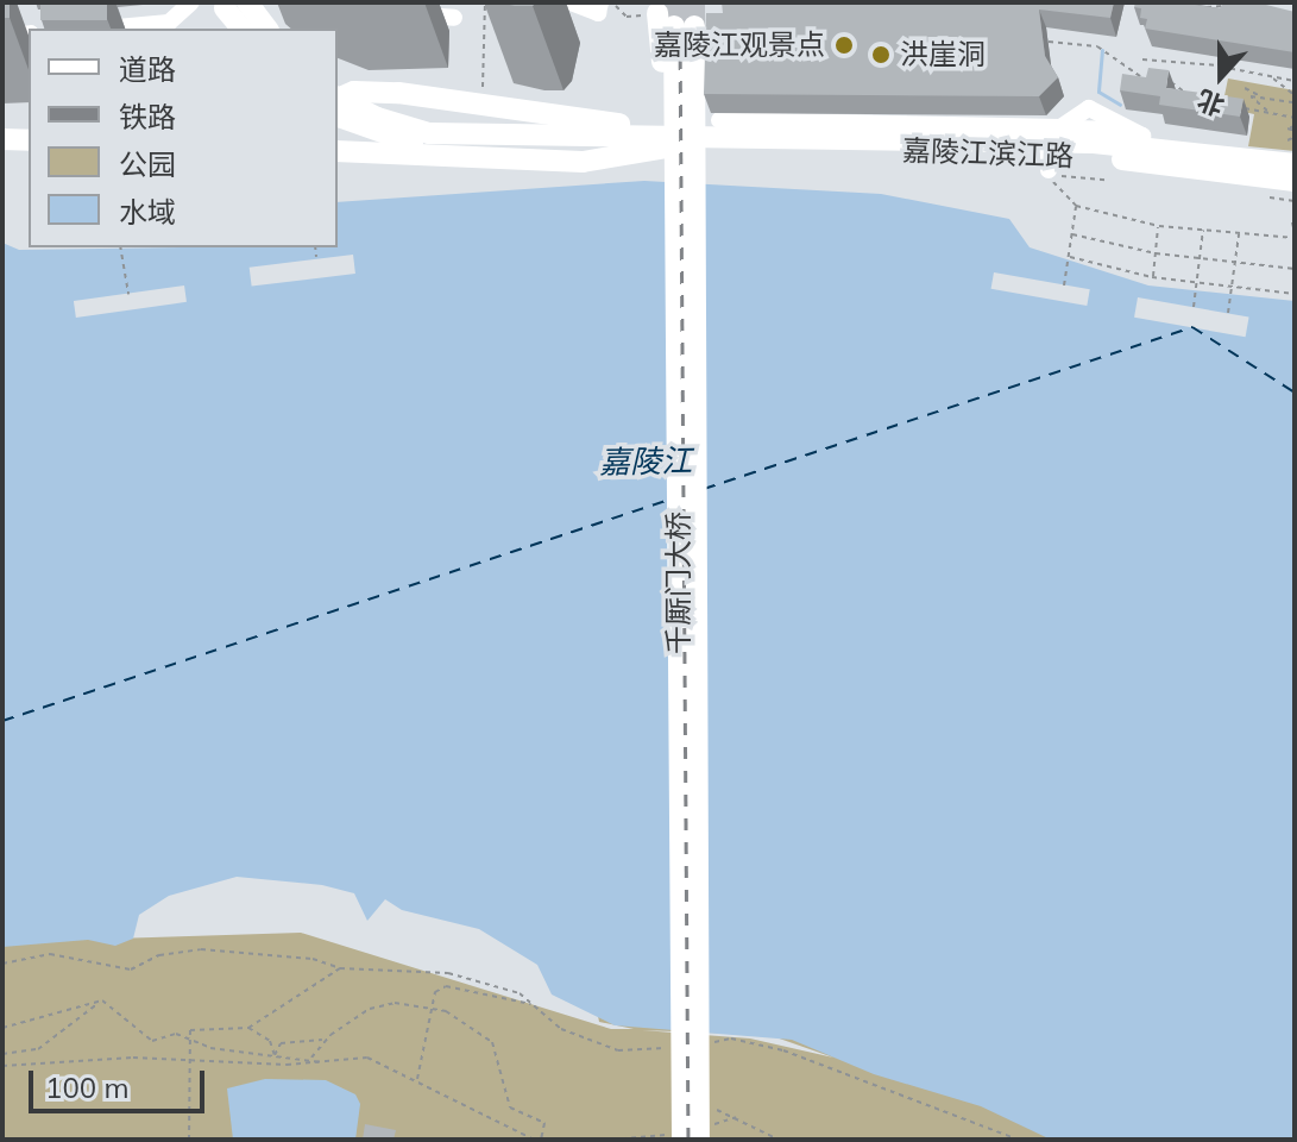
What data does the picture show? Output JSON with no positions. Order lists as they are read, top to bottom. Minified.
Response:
{"streets":{"main road":["嘉陵江滨江路","千厮门大桥"]},"crossings":[["嘉陵江滨江路","千厮门大桥"]],"water":["嘉陵江"],"places":["嘉陵江观景点","洪崖洞"],"legend":["道路","铁路","公园","水域"],"scale_bar":"100 m","north":"bottom"}
